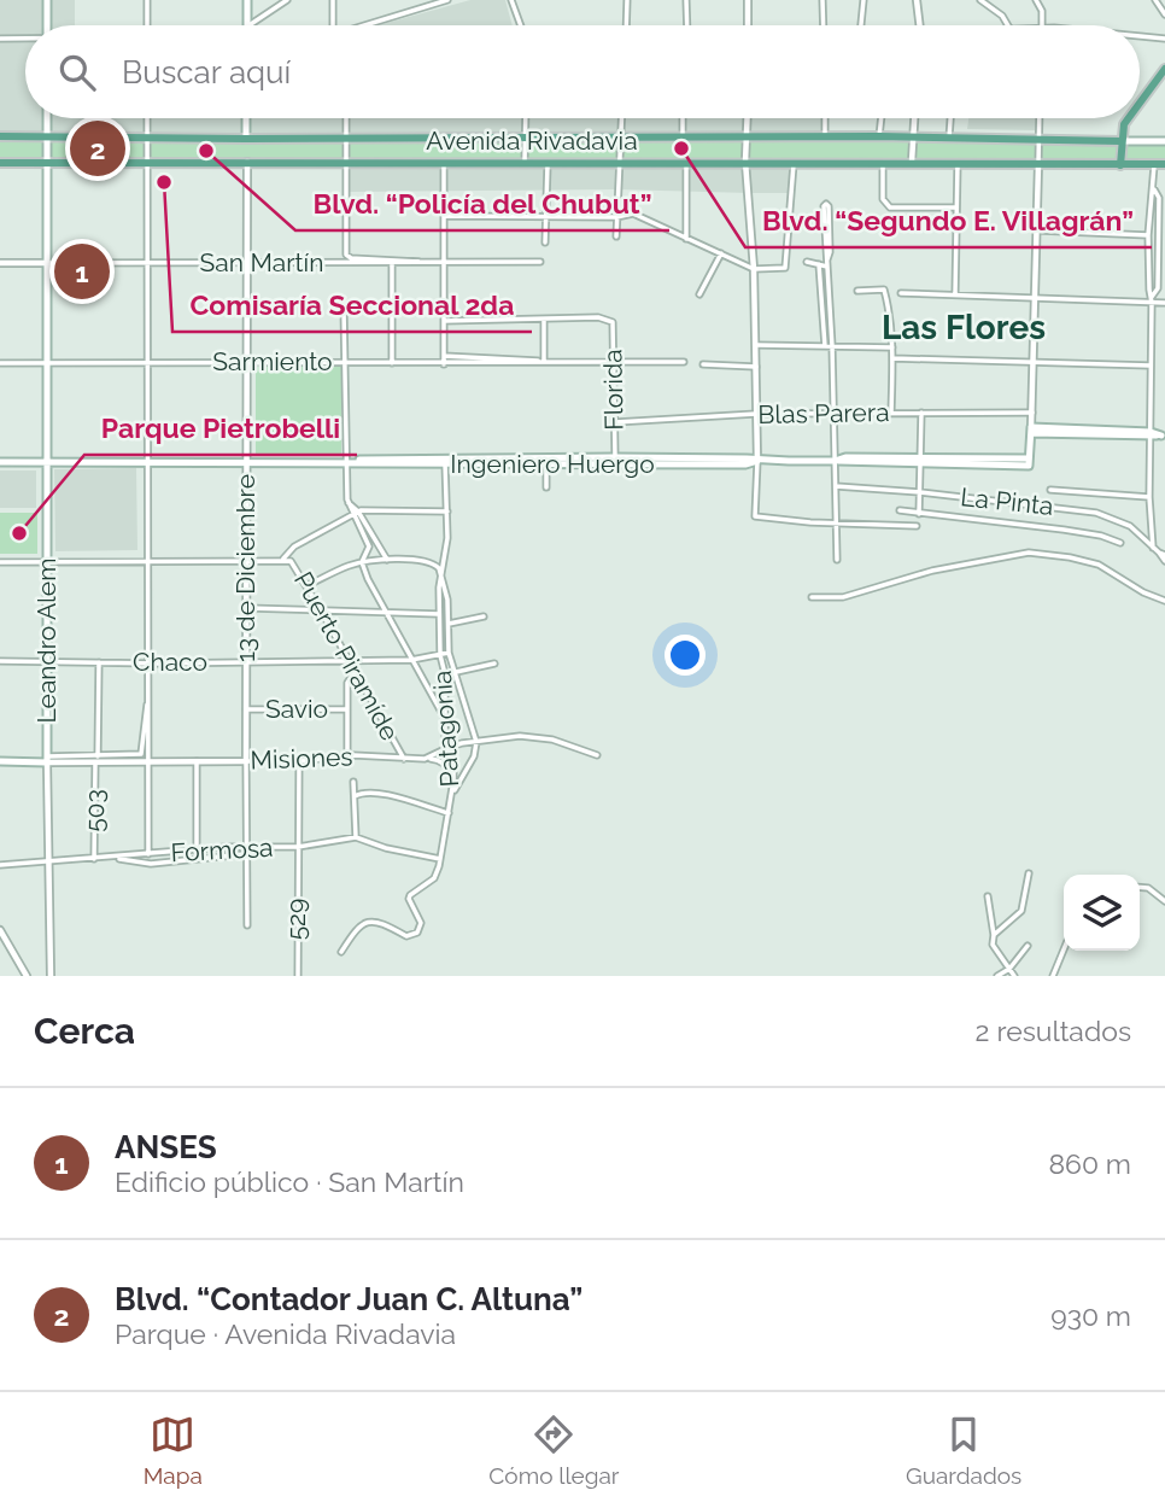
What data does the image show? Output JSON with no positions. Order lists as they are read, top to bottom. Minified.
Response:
{"streets":{"main road":["Avenida Rivadavia","Ingeniero Huergo","Leandro Alem","Misiones"],"street":["San Martín","Sarmiento","Florida","Blas Parera","La Pinta","13 de Diciembre","Puerto Piramíde","Chaco","Savio","Patagonia","503","Formosa","529"]},"crossings":[["Avenida Rivadavia","San Martín"],["Avenida Rivadavia","13 de Diciembre"],["Avenida Rivadavia","Leandro Alem"],["San Martín","13 de Diciembre"],["San Martín","Leandro Alem"],["Sarmiento","Florida"],["Sarmiento","13 de Diciembre"],["Sarmiento","Leandro Alem"],["Florida","Blas Parera"],["Florida","Ingeniero Huergo"],["Ingeniero Huergo","13 de Diciembre"],["Ingeniero Huergo","Leandro Alem"],["Ingeniero Huergo","Patagonia"],["13 de Diciembre","Chaco"],["13 de Diciembre","Savio"],["13 de Diciembre","Misiones"],["13 de Diciembre","Formosa"],["Leandro Alem","Chaco"],["Leandro Alem","Misiones"],["Leandro Alem","Formosa"],["Puerto Piramíde","Chaco"],["Puerto Piramíde","Misiones"],["Chaco","Patagonia"],["Chaco","503"],["Patagonia","Misiones"],["Patagonia","Formosa"],["Misiones","503"],["Misiones","529"],["503","Formosa"],["Formosa","529"]],"districts":["Las Flores"],"places":["Blvd. “Segundo E. Villagrán”","Blvd. “Policía del Chubut”","Comisaría Seccional 2da","Parque Pietrobelli"],"page":{"search":"Buscar aquí","pins":["2","1"],"heading":["Cerca","2 resultados"],"list":[{"mark":"1","name":"ANSES","note":"Edificio público · San Martín","value":"860 m"},{"mark":"2","name":"Blvd. “Contador Juan C. Altuna”","note":"Parque · Avenida Rivadavia","value":"930 m"}],"nav":["Mapa","Cómo llegar","Guardados"]}}
